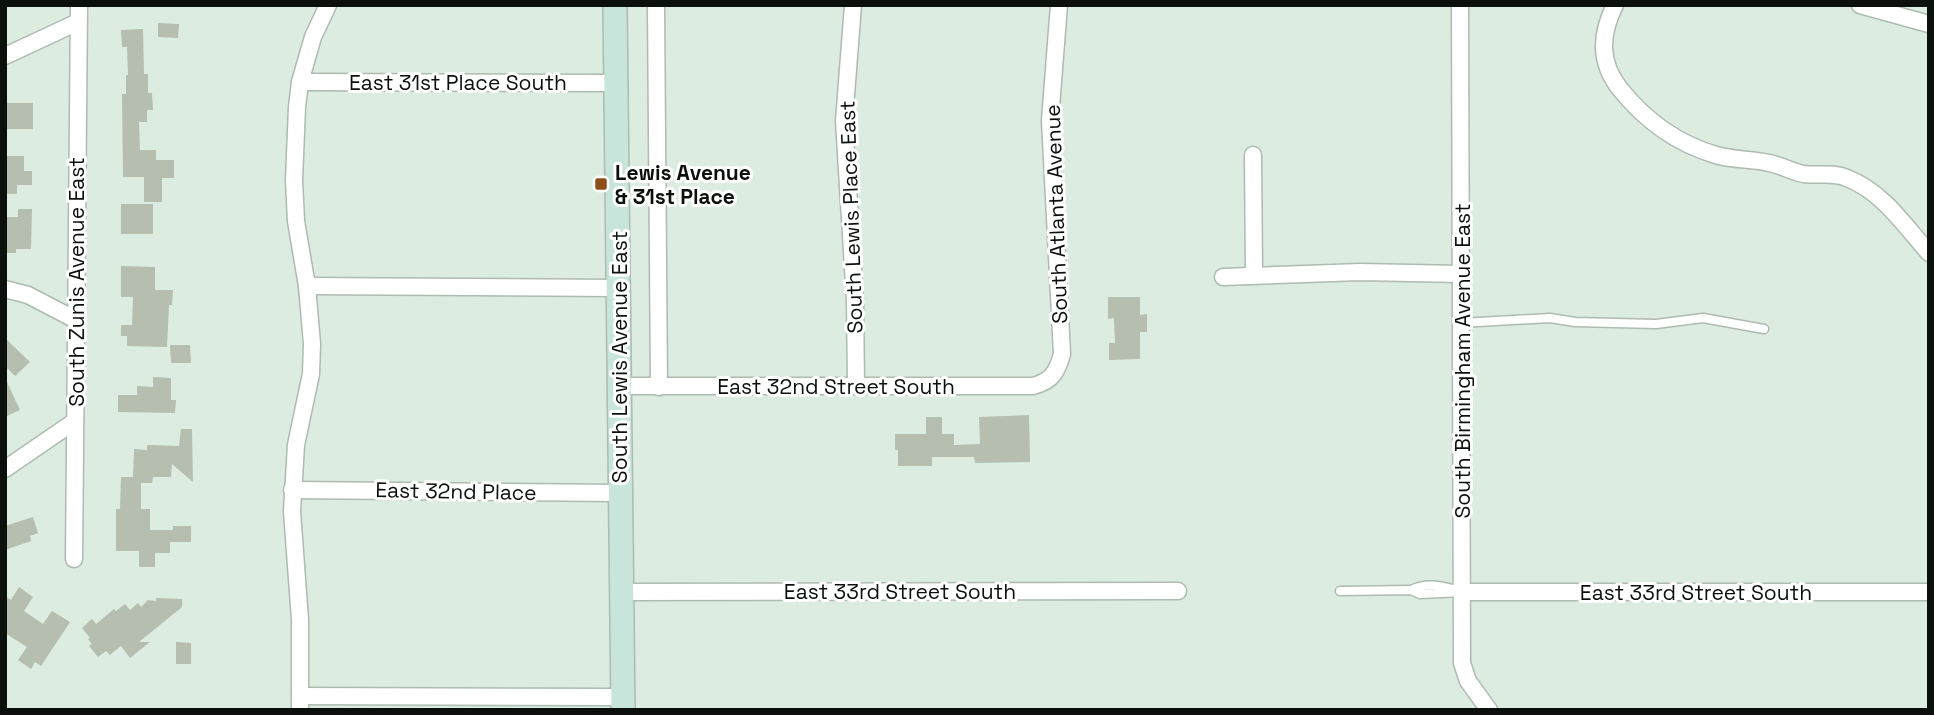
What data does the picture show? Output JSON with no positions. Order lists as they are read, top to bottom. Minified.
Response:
{"streets":{"main road":["South Lewis Avenue East"],"street":["East 31st Place South","South Atlanta Avenue","South Lewis Place East","South Zunis Avenue East","South Birmingham Avenue East","East 32nd Street South","East 32nd Place","East 33rd Street South"]},"crossings":[["East 31st Place South","South Lewis Avenue East"],["South Atlanta Avenue","East 32nd Street South"],["South Lewis Place East","East 32nd Street South"],["South Lewis Avenue East","East 32nd Street South"],["South Lewis Avenue East","East 32nd Place"],["South Lewis Avenue East","East 33rd Street South"],["South Birmingham Avenue East","East 33rd Street South"]],"places":{"transit":["Lewis Avenue & 31st Place"]}}
